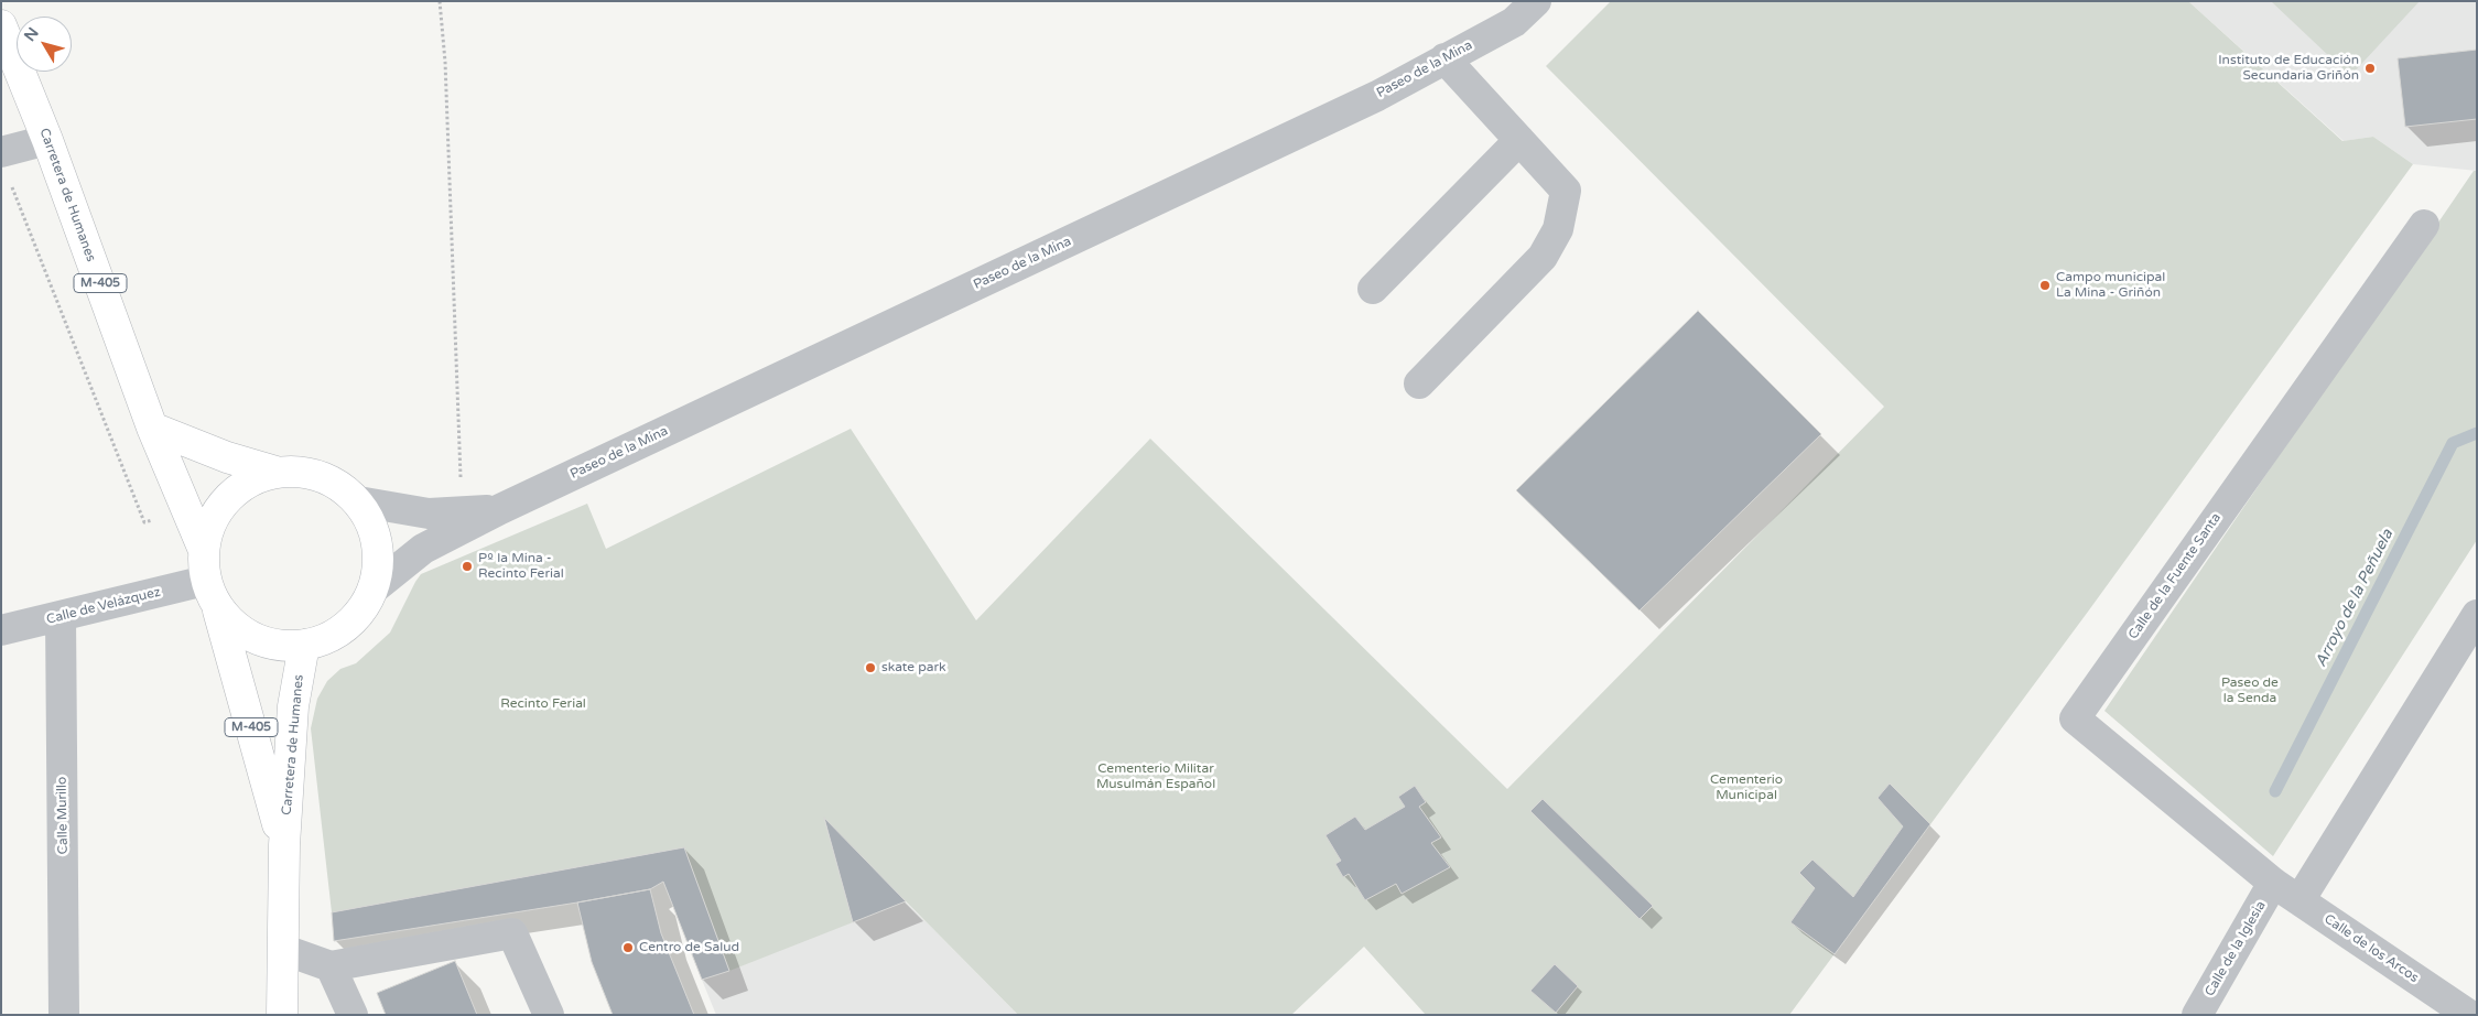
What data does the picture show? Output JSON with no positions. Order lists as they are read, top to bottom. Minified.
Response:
{"streets":{"main road":["Carretera de Humanes","M-405"],"street":["Paseo de la Mina","Calle de la Fuente Santa","Calle de Velázquez","Calle Murillo","Calle de la Iglesia","Calle de los Arcos"]},"crossings":[["Paseo de la Mina","Carretera de Humanes"],["Paseo de la Mina","Calle de Velázquez"],["Carretera de Humanes","Calle de Velázquez"],["Calle de la Fuente Santa","Calle de la Iglesia"],["Calle de la Fuente Santa","Calle de los Arcos"],["Calle de Velázquez","Calle Murillo"],["Calle de la Iglesia","Calle de los Arcos"]],"water":["Arroyo de la Peñuela"],"parks":["Paseo de la Senda","Recinto Ferial","Cementerio Militar Musulmán Español","Cementerio Municipal"],"places":["Instituto de Educación Secundaria Griñón","Campo municipal La Mina - Griñón","Pº la Mina - Recinto Ferial","skate park","Centro de Salud"],"north":"top left"}
